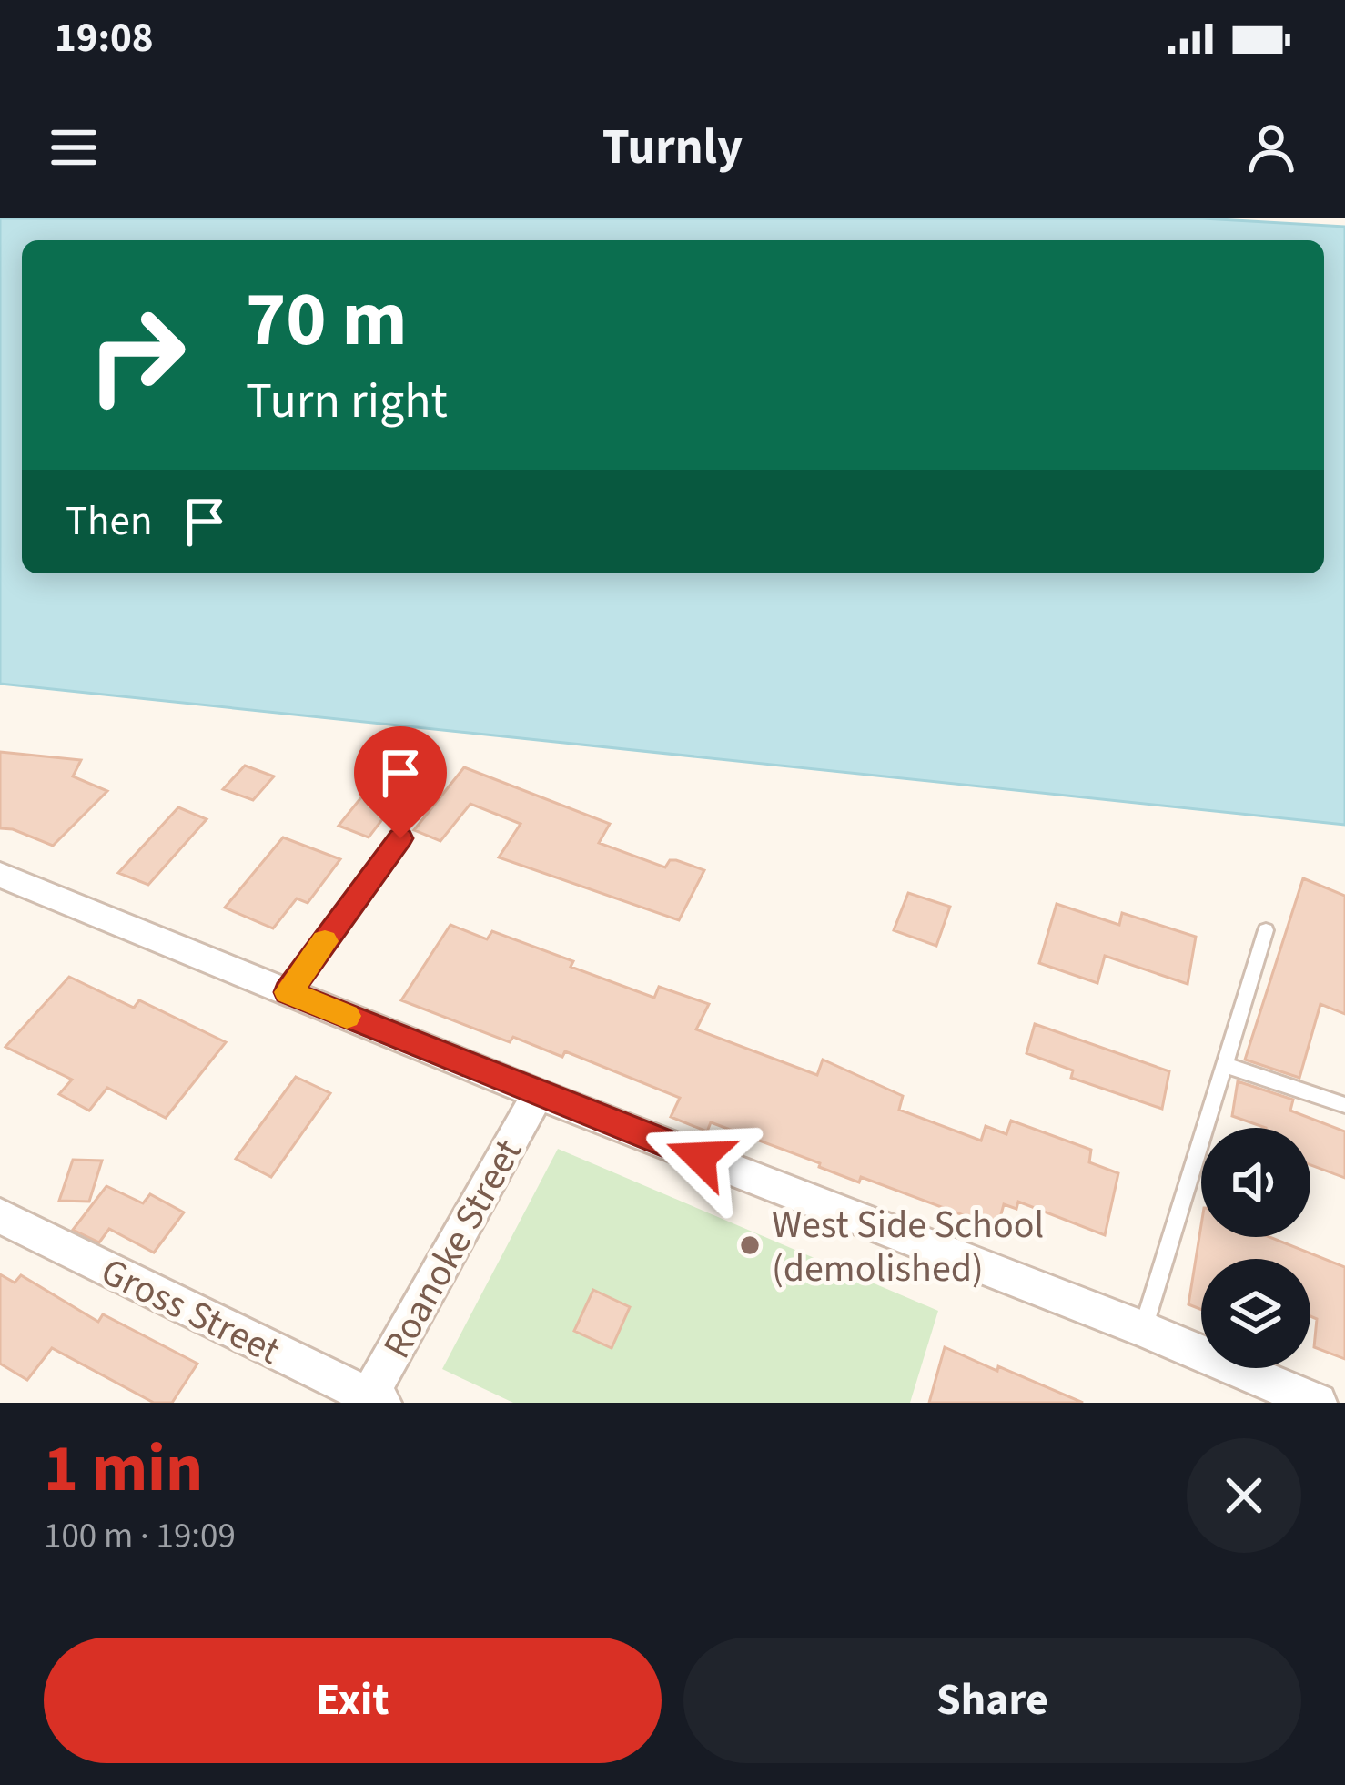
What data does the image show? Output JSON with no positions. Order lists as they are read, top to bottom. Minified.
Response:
{"streets":{"street":["Roanoke Street","Gross Street"]},"crossings":[["Roanoke Street","Gross Street"]],"places":["West Side School (demolished)"],"page":{"status":"19:08","header":"Turnly","turn":["70 m","Turn right"],"then":"Then","heading":["1 min","100 m · 19:09"],"buttons":["Exit","Share"]}}
